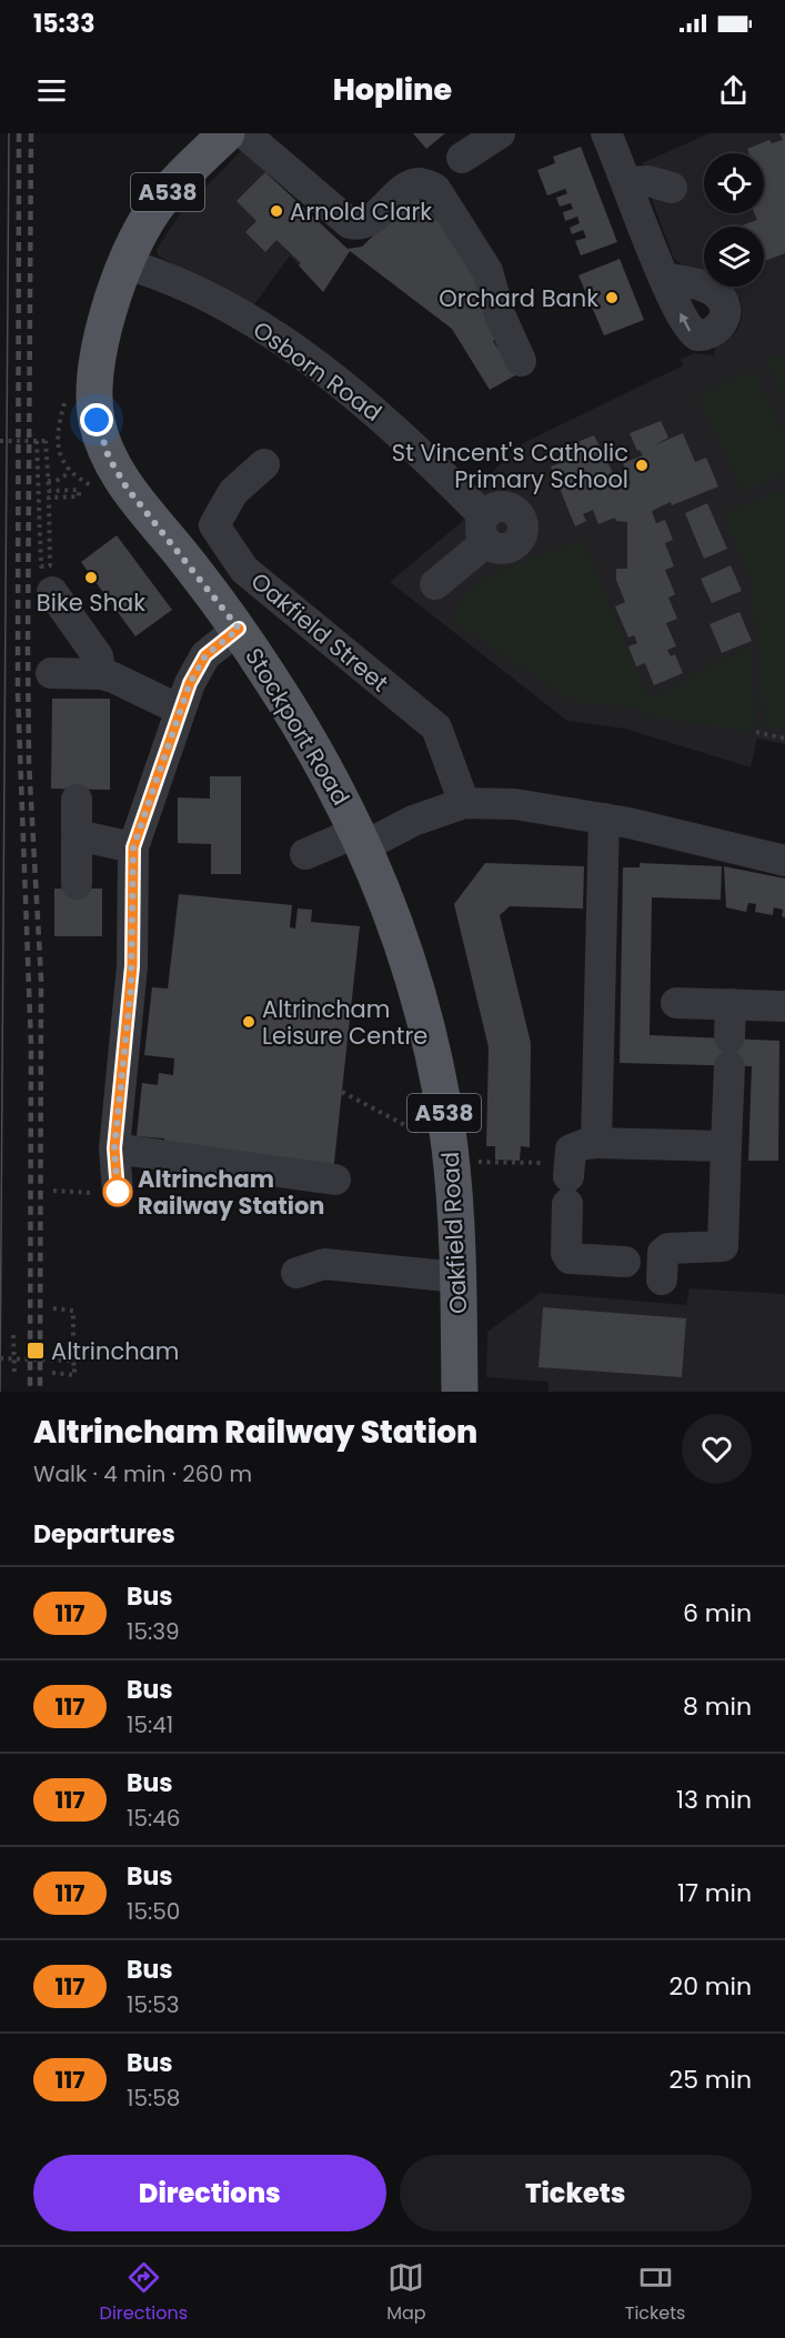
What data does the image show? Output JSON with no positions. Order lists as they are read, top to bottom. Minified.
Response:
{"streets":{"main road":["A538","Stockport Road","Oakfield Road"],"street":["Osborn Road","Oakfield Street"]},"crossings":[["Osborn Road","Stockport Road"],["Stockport Road","Oakfield Road"]],"places":{"other":["Arnold Clark","Orchard Bank","St Vincent's Catholic Primary School","Bike Shak","Altrincham Leisure Centre","Altrincham Railway Station"],"transit":["Altrincham"]},"lines":["bus line 117"],"page":{"status":"15:33","header":"Hopline","heading":[["Altrincham Railway Station","Walk · 4 min · 260 m"],"Departures"],"list":[{"mark":"117","name":"Bus","note":"15:39","value":"6 min"},{"mark":"117","name":"Bus","note":"15:41","value":"8 min"},{"mark":"117","name":"Bus","note":"15:46","value":"13 min"},{"mark":"117","name":"Bus","note":"15:50","value":"17 min"},{"mark":"117","name":"Bus","note":"15:53","value":"20 min"},{"mark":"117","name":"Bus","note":"15:58","value":"25 min"}],"buttons":["Directions","Tickets"],"tabs":["Directions","Map","Tickets"]}}
